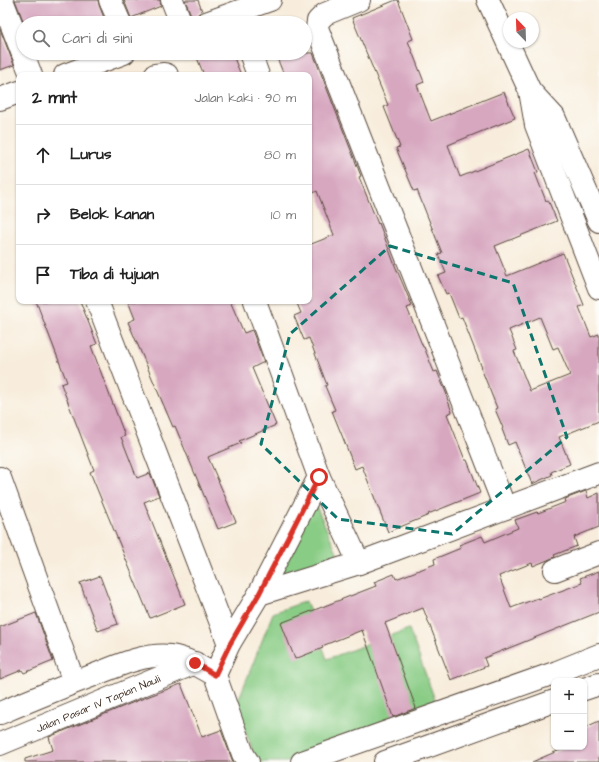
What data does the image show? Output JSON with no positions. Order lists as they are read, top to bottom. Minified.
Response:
{"streets":{"street":["Jalan Pasar IV Tapian Nauli"]},"north":"top left","page":{"search":"Cari di sini","heading":["2 mnt","Jalan kaki · 90 m"],"list":[["Lurus","80 m"],["Belok kanan","10 m"],"Tiba di tujuan"],"map_buttons":["+","−"]}}
